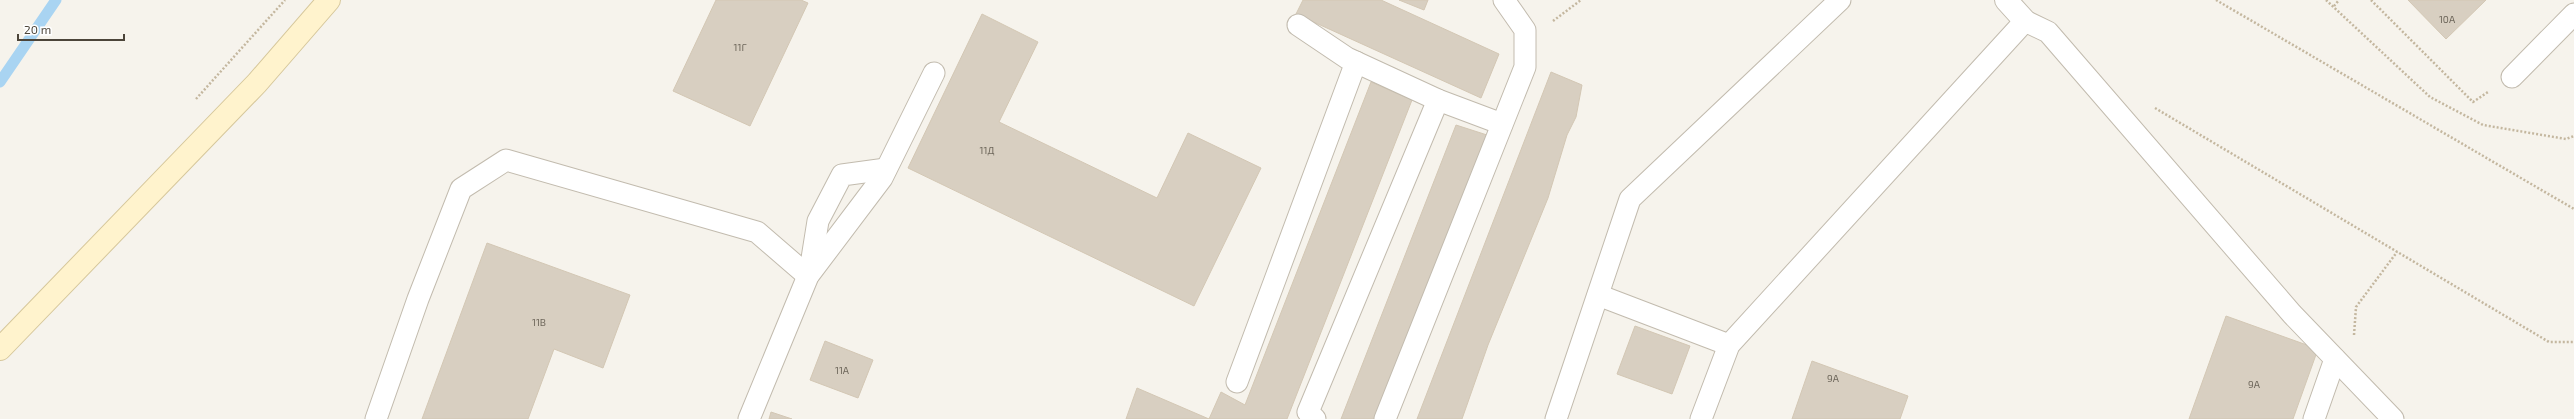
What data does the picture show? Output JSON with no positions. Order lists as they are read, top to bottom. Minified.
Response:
{"house_numbers":["10А","11Г","11Д","11В","11А","9А","9А"],"scale_bar":"20 m"}
